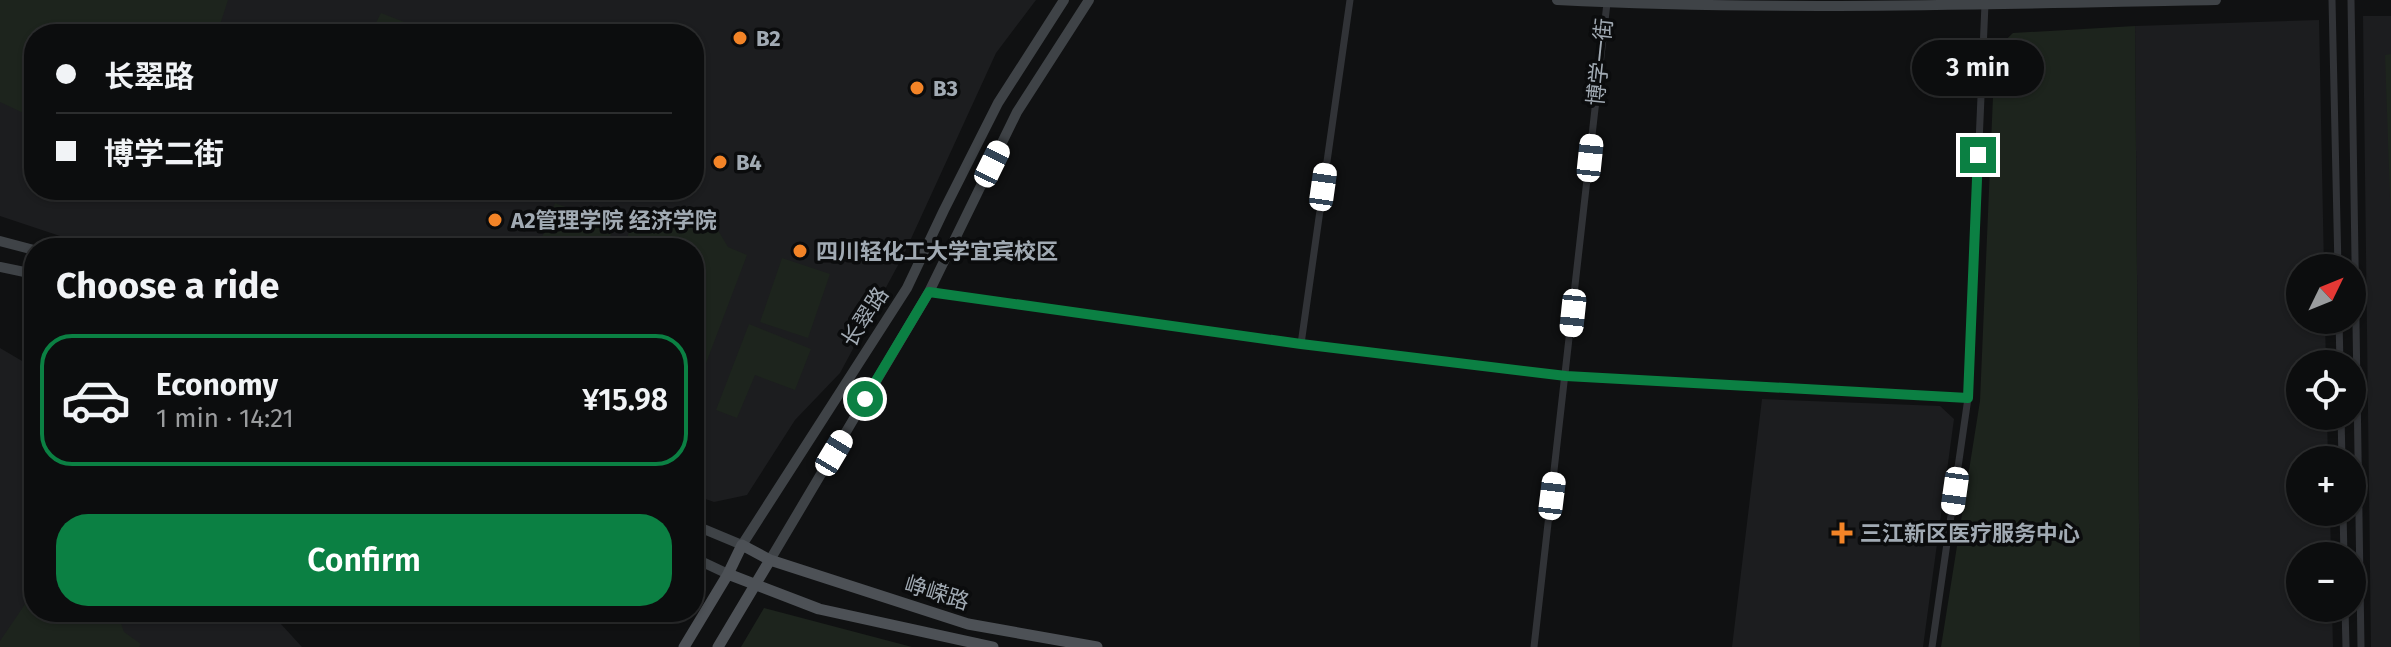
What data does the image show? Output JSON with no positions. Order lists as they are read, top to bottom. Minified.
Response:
{"streets":{"main road":["长翠路","峥嵘路"],"street":["博学一街"]},"crossings":[["长翠路","峥嵘路"]],"places":{"other":["B2","B3","B4","A2管理学院 经济学院","四川轻化工大学宜宾校区"],"health":["三江新区医疗服务中心"]},"north":"top right","page":{"banner":["长翠路","博学二街"],"bubble":"3 min","heading":"Choose a ride","map_buttons":["+","−"],"list":[{"name":"Economy","note":"1 min · 14:21","value":"¥15.98"}],"buttons":"Confirm"}}
